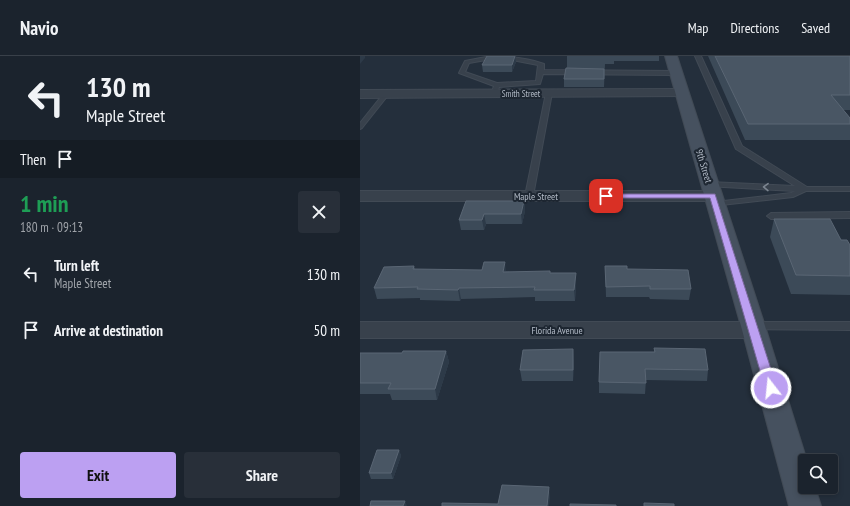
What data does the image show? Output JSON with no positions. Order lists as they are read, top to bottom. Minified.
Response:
{"streets":{"street":["Smith Street","9th Street","Maple Street","Florida Avenue"]},"crossings":[["Smith Street","9th Street"],["9th Street","Maple Street"],["9th Street","Florida Avenue"]],"page":{"header":"Navio","nav":["Map","Directions","Saved"],"turn":["130 m","Maple Street"],"then":"Then","heading":["1 min","180 m · 09:13"],"list":[{"name":"Turn left","note":"Maple Street","value":"130 m"},{"name":"Arrive at destination","value":"50 m"}],"buttons":["Exit","Share"]}}
